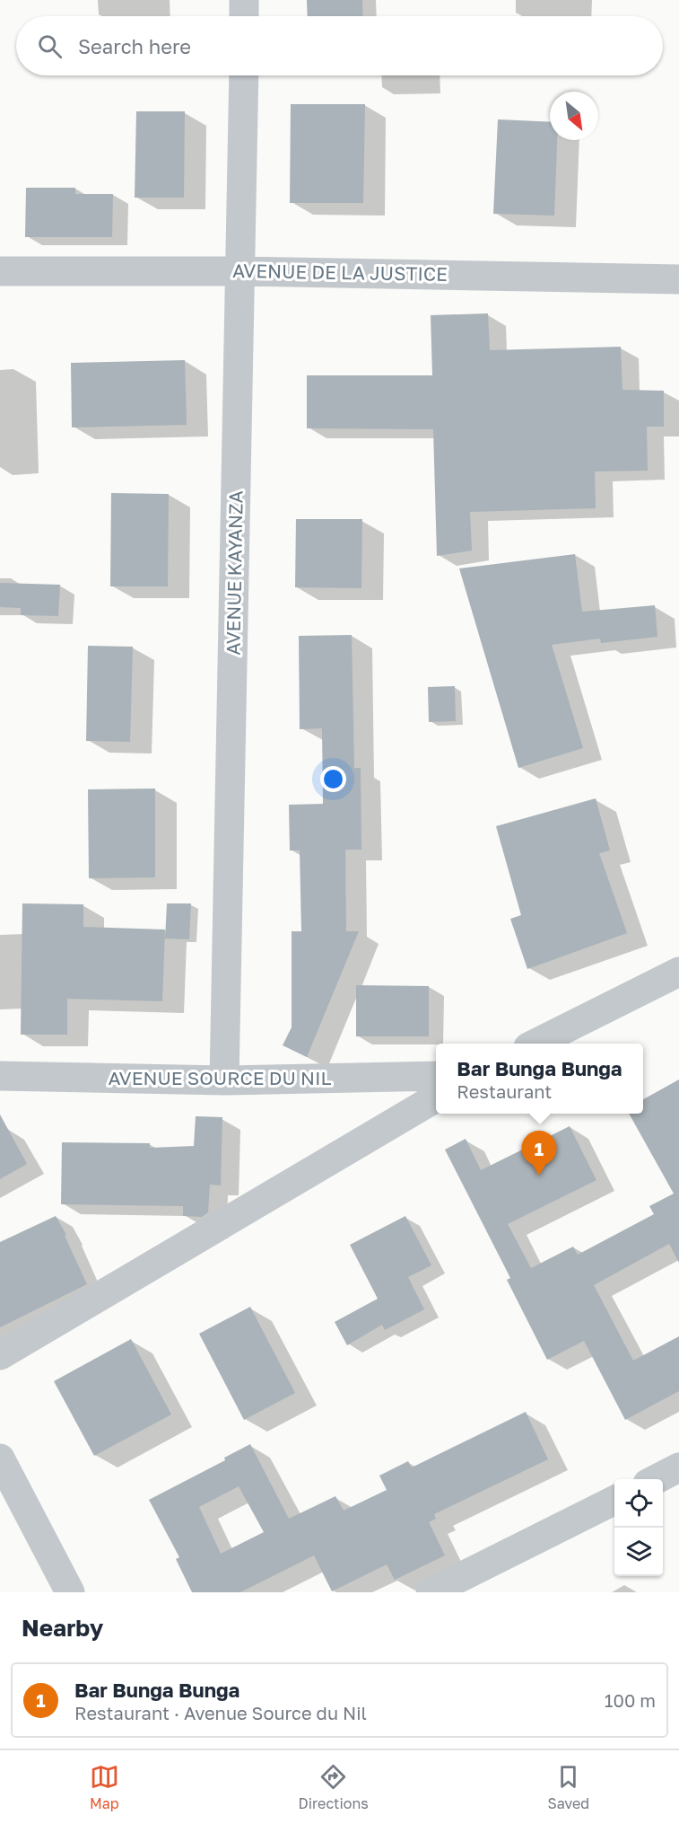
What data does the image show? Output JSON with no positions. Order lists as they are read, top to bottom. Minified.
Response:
{"streets":{"street":["AVENUE DE LA JUSTICE","AVENUE KAYANZA","AVENUE SOURCE DU NIL"]},"crossings":[["AVENUE DE LA JUSTICE","AVENUE KAYANZA"],["AVENUE KAYANZA","AVENUE SOURCE DU NIL"]],"north":"bottom right","page":{"search":"Search here","popup":["Bar Bunga Bunga","Restaurant"],"pins":"1","heading":"Nearby","list":[{"mark":"1","name":"Bar Bunga Bunga","note":"Restaurant · Avenue Source du Nil","value":"100 m"}],"nav":["Map","Directions","Saved"]}}
